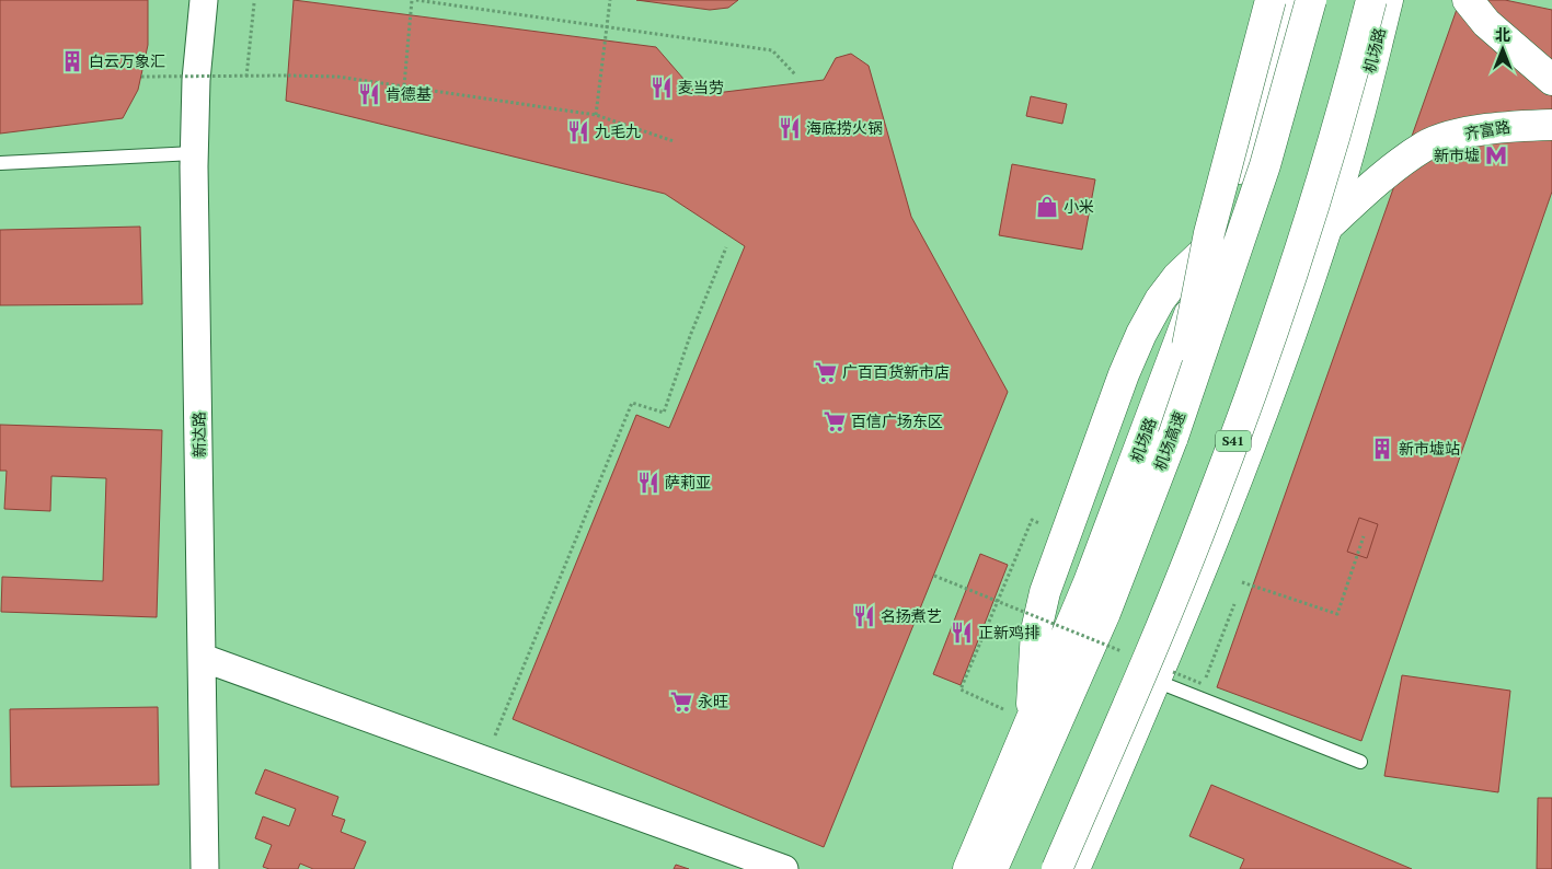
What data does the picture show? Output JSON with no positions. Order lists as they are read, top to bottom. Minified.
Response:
{"streets":{"main road":["机场路","齐富路","机场高速","S41"],"street":["新达路"]},"crossings":[["机场路","齐富路"]],"places":{"building":["白云万象汇","新市墟站"],"restaurant":["麦当劳","肯德基","海底捞火锅","九毛九","萨莉亚","名扬煮艺","正新鸡排"],"metro station":["新市墟"],"shop":["小米"],"supermarket":["广百百货新市店","百信广场东区","永旺"]},"north":"top"}
